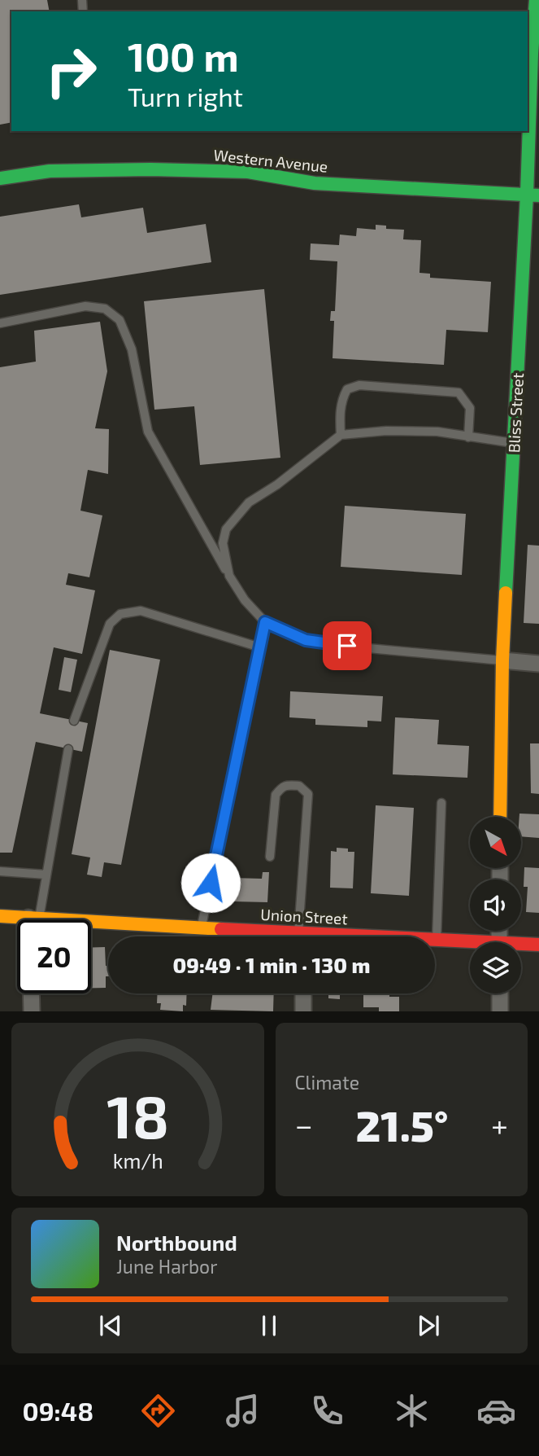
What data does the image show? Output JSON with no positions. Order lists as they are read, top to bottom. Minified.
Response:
{"streets":{"street":["Western Avenue","Bliss Street","Union Street"]},"crossings":[["Western Avenue","Bliss Street"]],"north":"bottom right","page":{"turn":["100 m","Turn right"],"limit":"20","trip":"09:49 · 1 min · 130 m","tile":"Climate","heat":["−","21.5°","+"],"song":["Northbound","June Harbor"],"tabs":"09:48","gauge":["18","km/h"]}}
